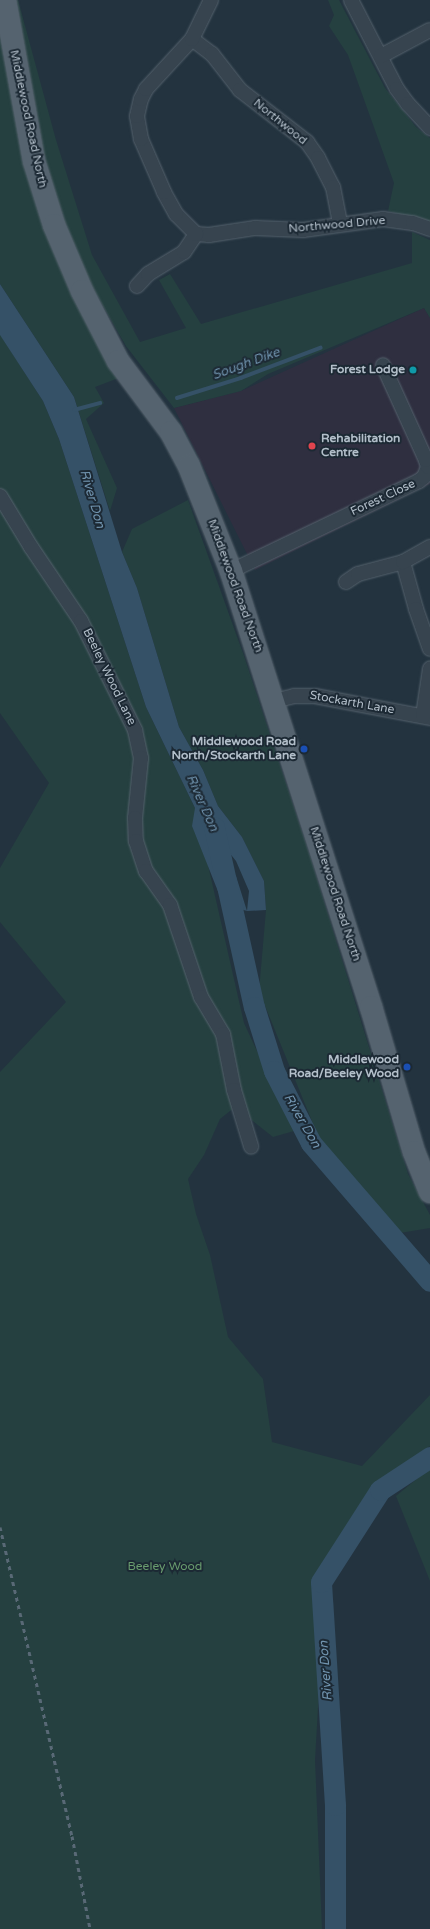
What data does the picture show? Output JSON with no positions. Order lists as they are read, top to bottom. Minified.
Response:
{"streets":{"main road":["Middlewood Road North"],"street":["Northwood","Northwood Drive","Forest Close","Beeley Wood Lane","Stockarth Lane"]},"crossings":[["Middlewood Road North","Forest Close"],["Middlewood Road North","Stockarth Lane"],["Northwood","Northwood Drive"]],"water":["Sough Dike","River Don"],"parks":["Beeley Wood"],"places":["Forest Lodge","Rehabilitation Centre","Middlewood Road North/Stockarth Lane","Middlewood Road/Beeley Wood"]}
